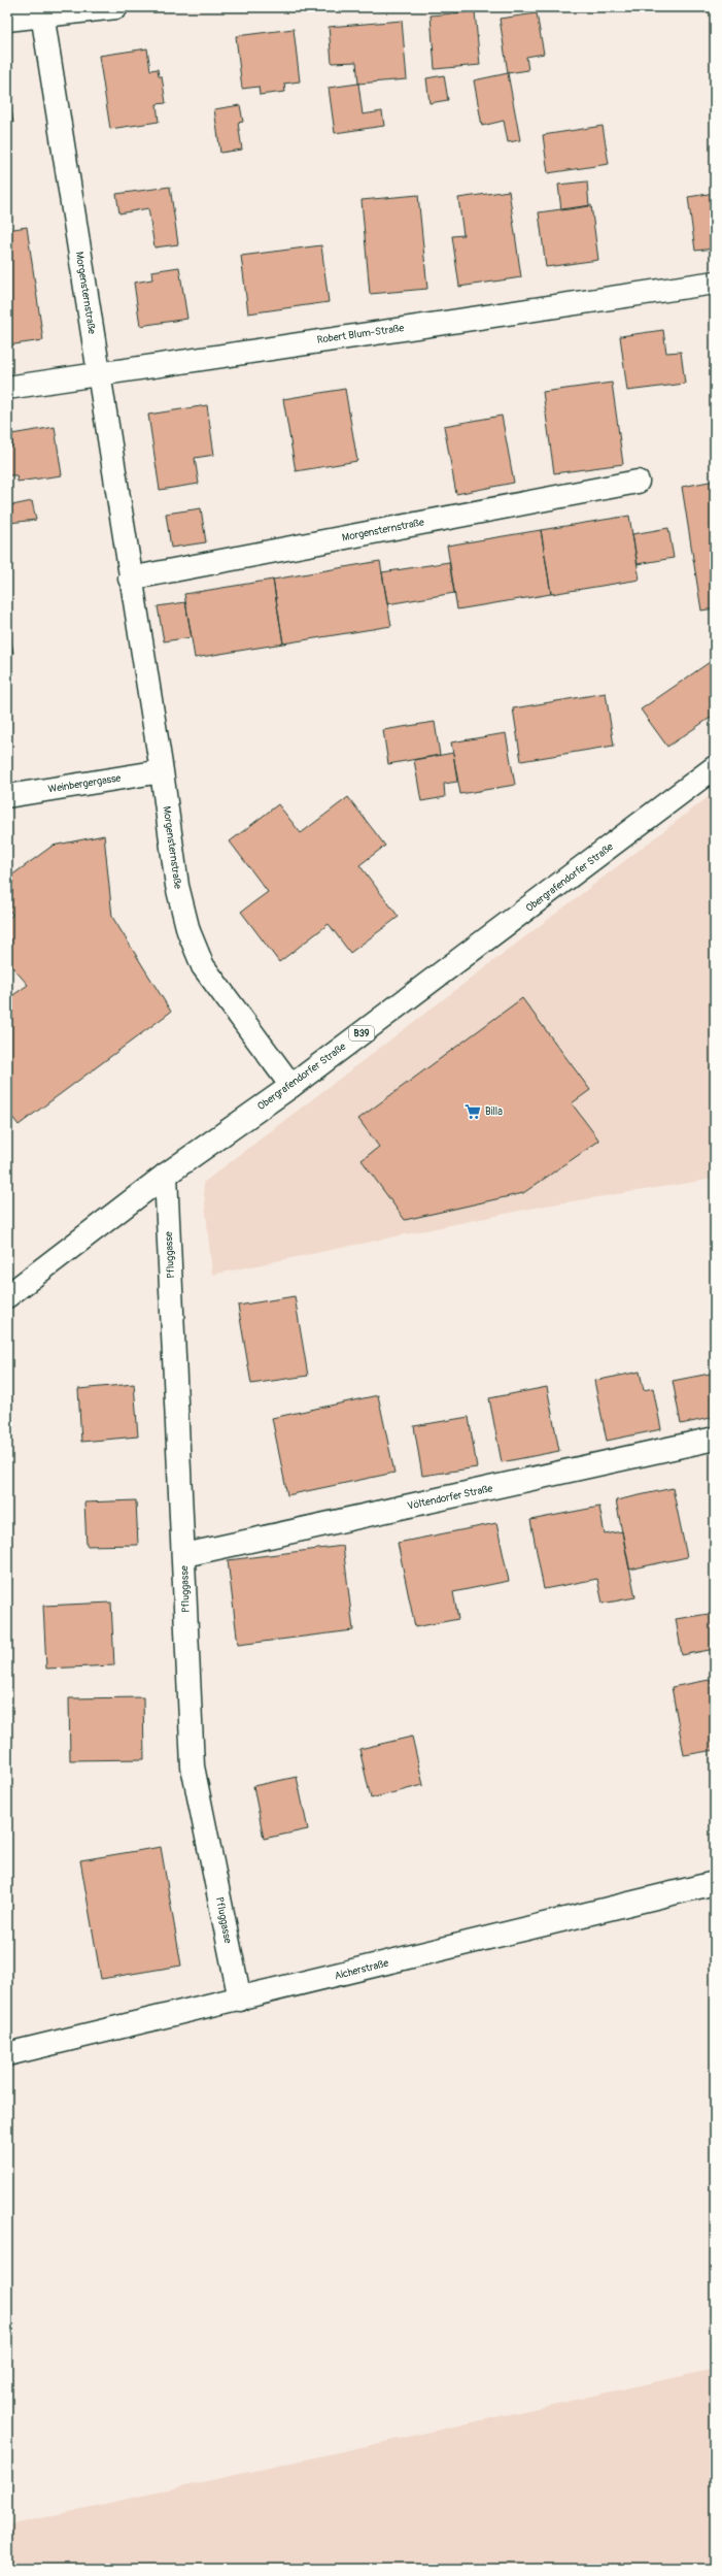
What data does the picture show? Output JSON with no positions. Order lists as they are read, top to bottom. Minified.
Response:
{"streets":{"street":["Morgensternstraße","Robert Blum-Straße","Weinbergergasse","Obergrafendorfer Straße","B39","Pfluggasse","Völtendorfer Straße","Aicherstraße"]},"crossings":[["Morgensternstraße","Robert Blum-Straße"],["Morgensternstraße","Weinbergergasse"],["Morgensternstraße","Obergrafendorfer Straße"],["Obergrafendorfer Straße","Pfluggasse"],["Pfluggasse","Völtendorfer Straße"],["Pfluggasse","Aicherstraße"]],"places":{"supermarket":["Billa"]}}
